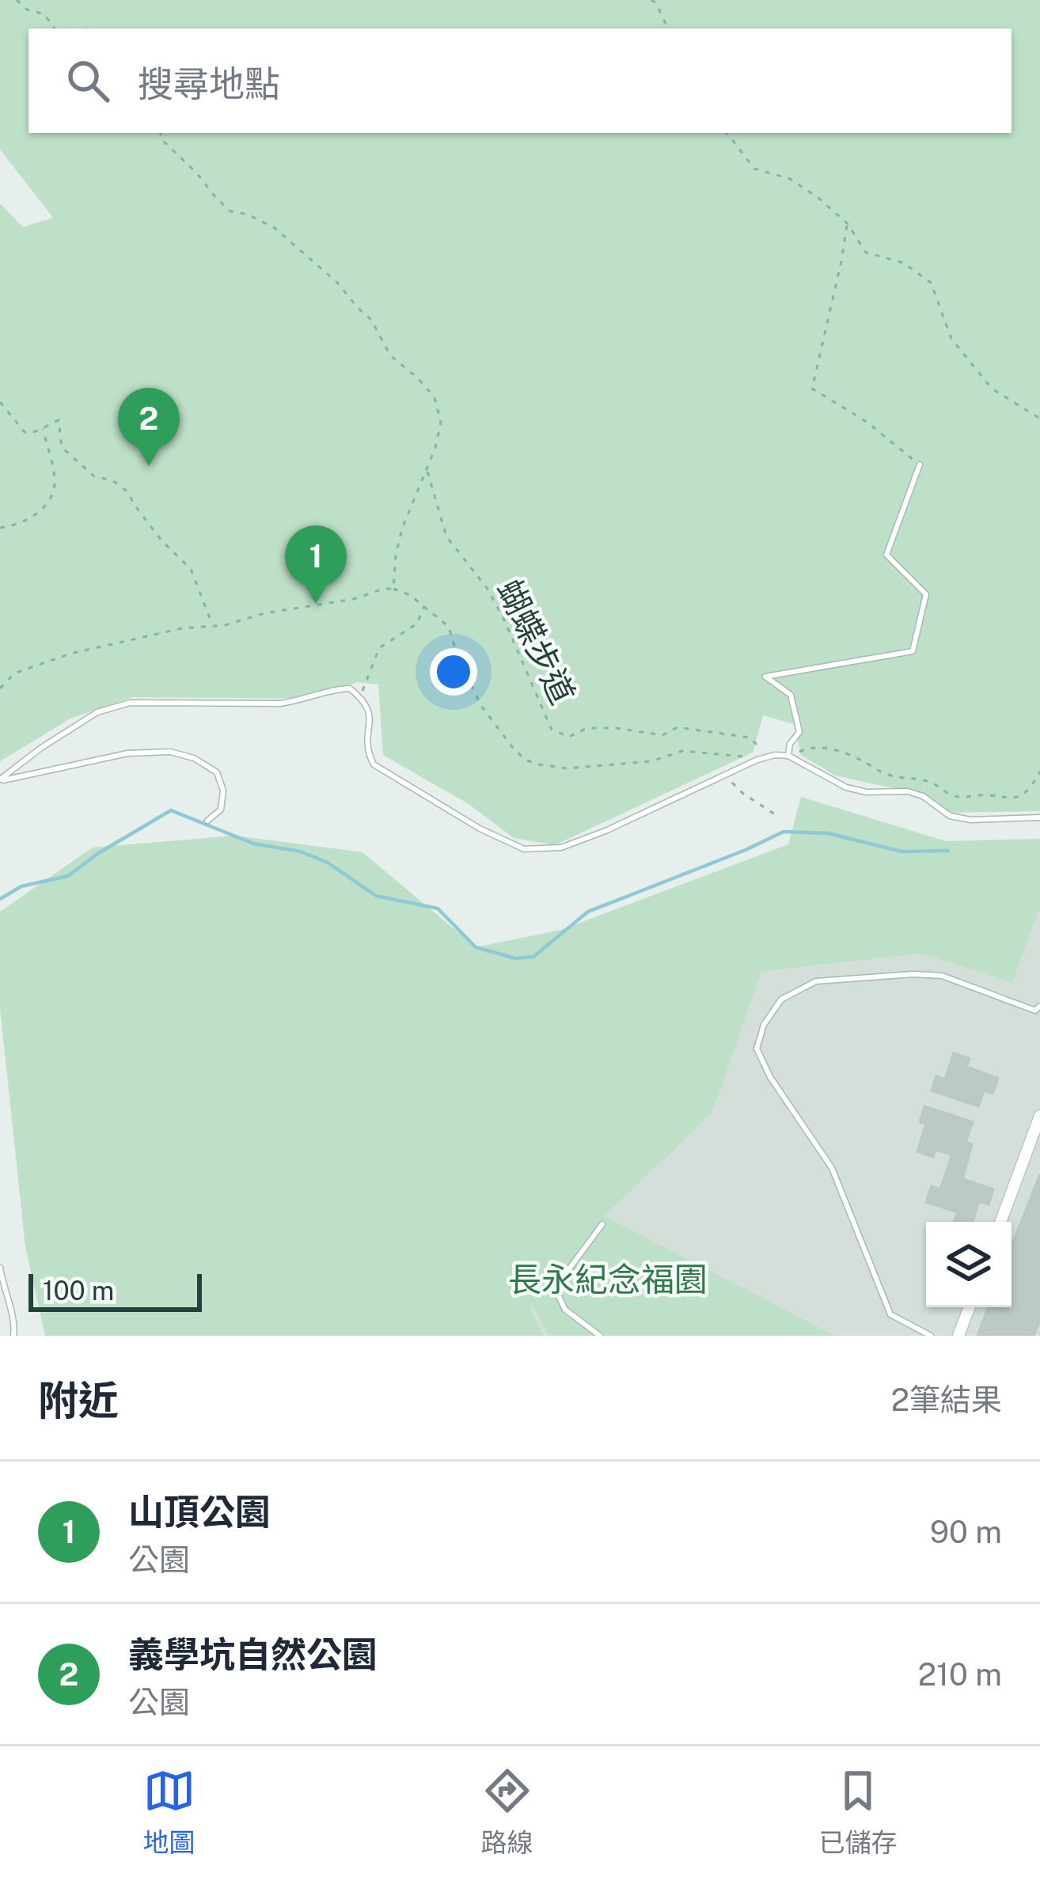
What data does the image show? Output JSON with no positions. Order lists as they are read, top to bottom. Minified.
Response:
{"streets":{"path":["蝴蝶步道"]},"parks":["長永紀念福園"],"scale_bar":"100 m","page":{"search":"搜尋地點","pins":["2","1"],"scale":"100 m","heading":["附近","2筆結果"],"list":[{"mark":"1","name":"山頂公園","note":"公園","value":"90 m"},{"mark":"2","name":"義學坑自然公園","note":"公園","value":"210 m"}],"nav":["地圖","路線","已儲存"]}}
